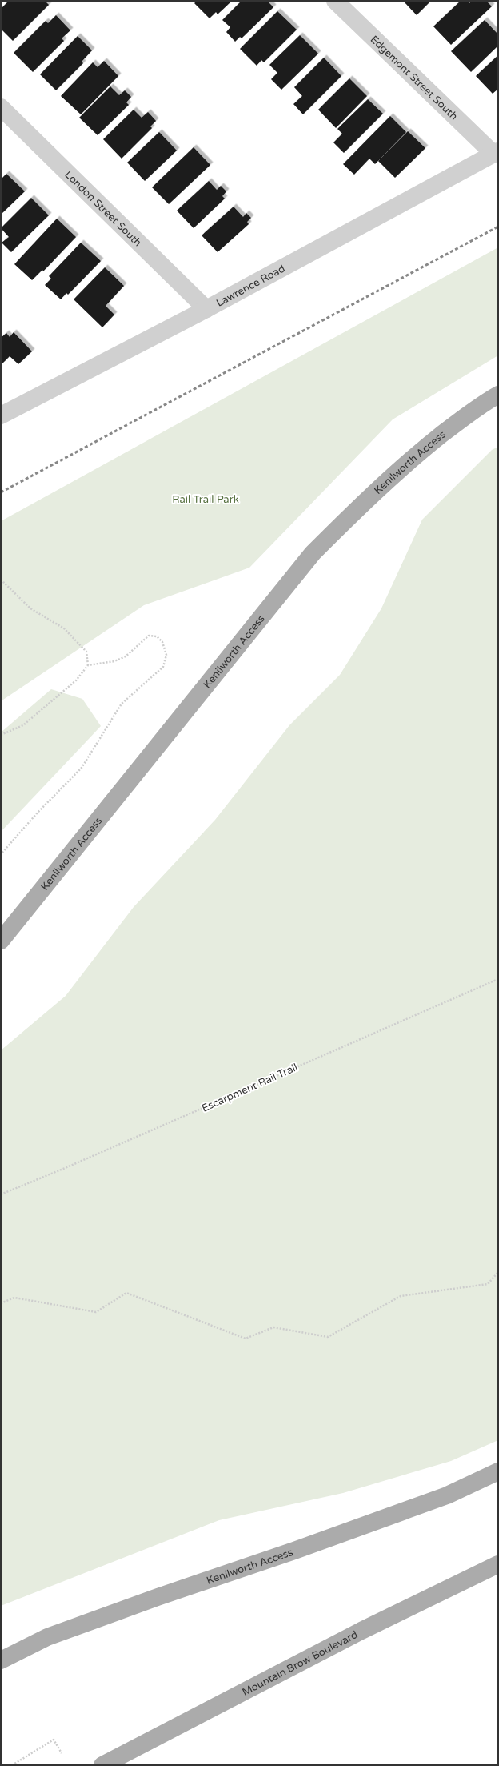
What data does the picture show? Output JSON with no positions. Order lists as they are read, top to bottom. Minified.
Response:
{"streets":{"main road":["Kenilworth Access","Mountain Brow Boulevard"],"street":["Edgemont Street South","London Street South","Lawrence Road"],"path":["Escarpment Rail Trail"]},"crossings":[["Edgemont Street South","Lawrence Road"],["London Street South","Lawrence Road"]],"parks":["Rail Trail Park"]}
